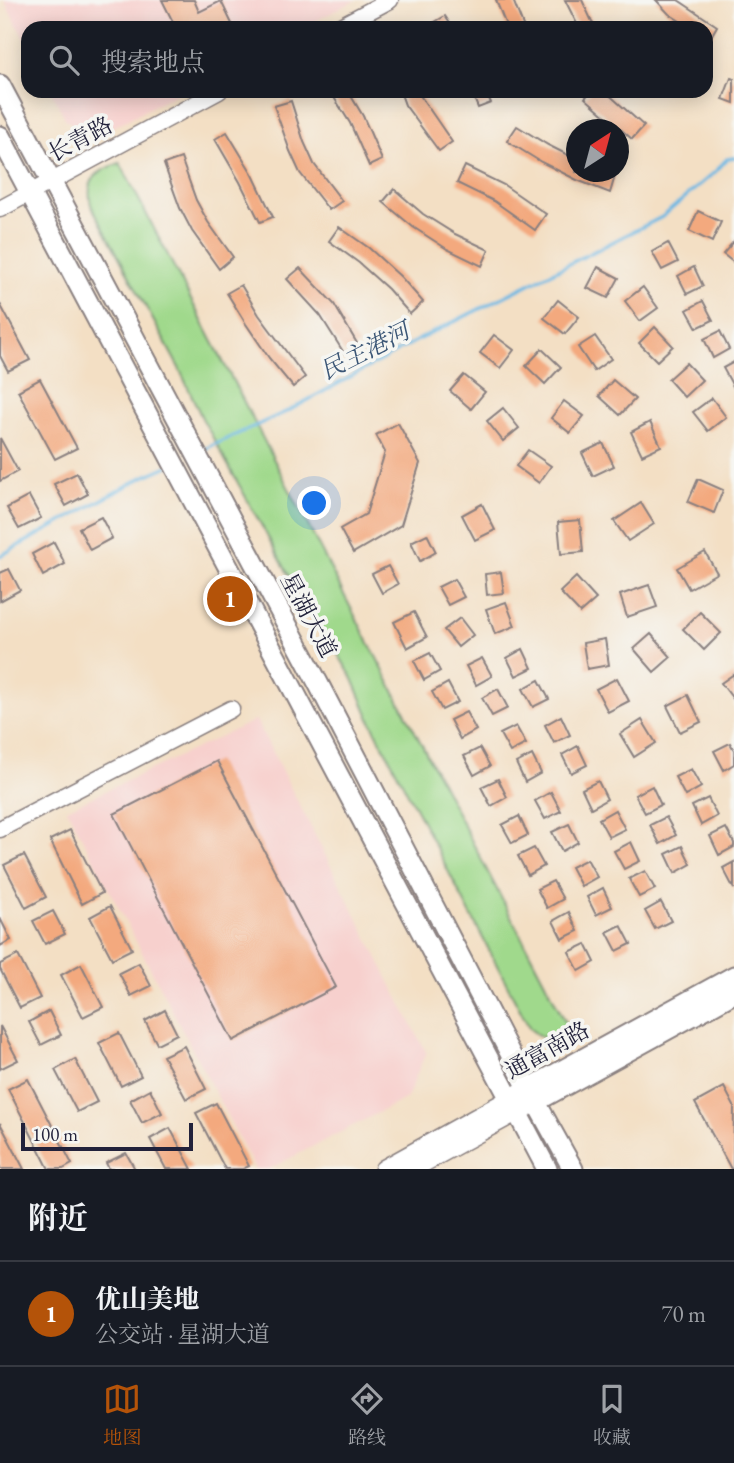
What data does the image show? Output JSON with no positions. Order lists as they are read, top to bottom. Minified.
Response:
{"streets":{"main road":["星湖大道","通富南路"],"street":["长青路"]},"crossings":[["长青路","星湖大道"],["星湖大道","通富南路"]],"water":["民主港河"],"scale_bar":"100 m","north":"top right","page":{"search":"搜索地点","pins":"1","scale":"100 m","heading":"附近","list":[{"mark":"1","name":"优山美地","note":"公交站 · 星湖大道","value":"70 m"}],"nav":["地图","路线","收藏"]}}
